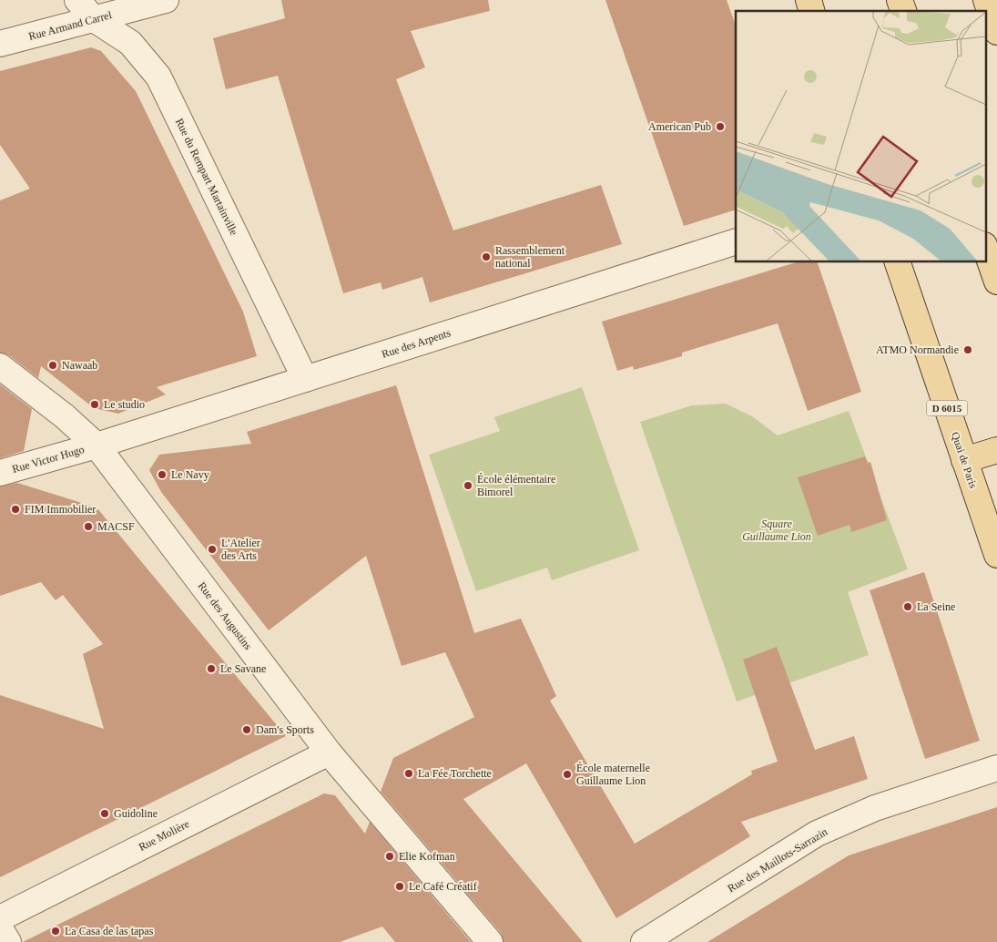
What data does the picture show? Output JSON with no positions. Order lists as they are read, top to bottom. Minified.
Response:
{"streets":{"main road":["D 6015","Quai de Paris"],"street":["Rue Armand Carrel","Rue du Rempart Martainville","Rue des Arpents","Rue Victor Hugo","Rue des Augustins","Rue Molière","Rue des Maillots-Sarrazin"]},"crossings":[["Rue Armand Carrel","Rue du Rempart Martainville"],["Rue du Rempart Martainville","Rue des Arpents"],["Rue des Arpents","Rue Victor Hugo"],["Rue des Arpents","Rue des Augustins"],["Rue Victor Hugo","Rue des Augustins"],["Rue des Augustins","Rue Molière"]],"parks":["Square Guillaume Lion"],"places":["American Pub","Rassemblement national","ATMO Normandie","Nawaab","Le studio","Le Navy","École élémentaire Bimorel","FIM Immobilier","MACSF","L'Atelier des Arts","La Seine","Le Savane","Dam's Sports","La Fée Torchette","École maternelle Guillaume Lion","Guidoline","Elie Kofman","Le Café Créatif","La Casa de las tapas"]}
